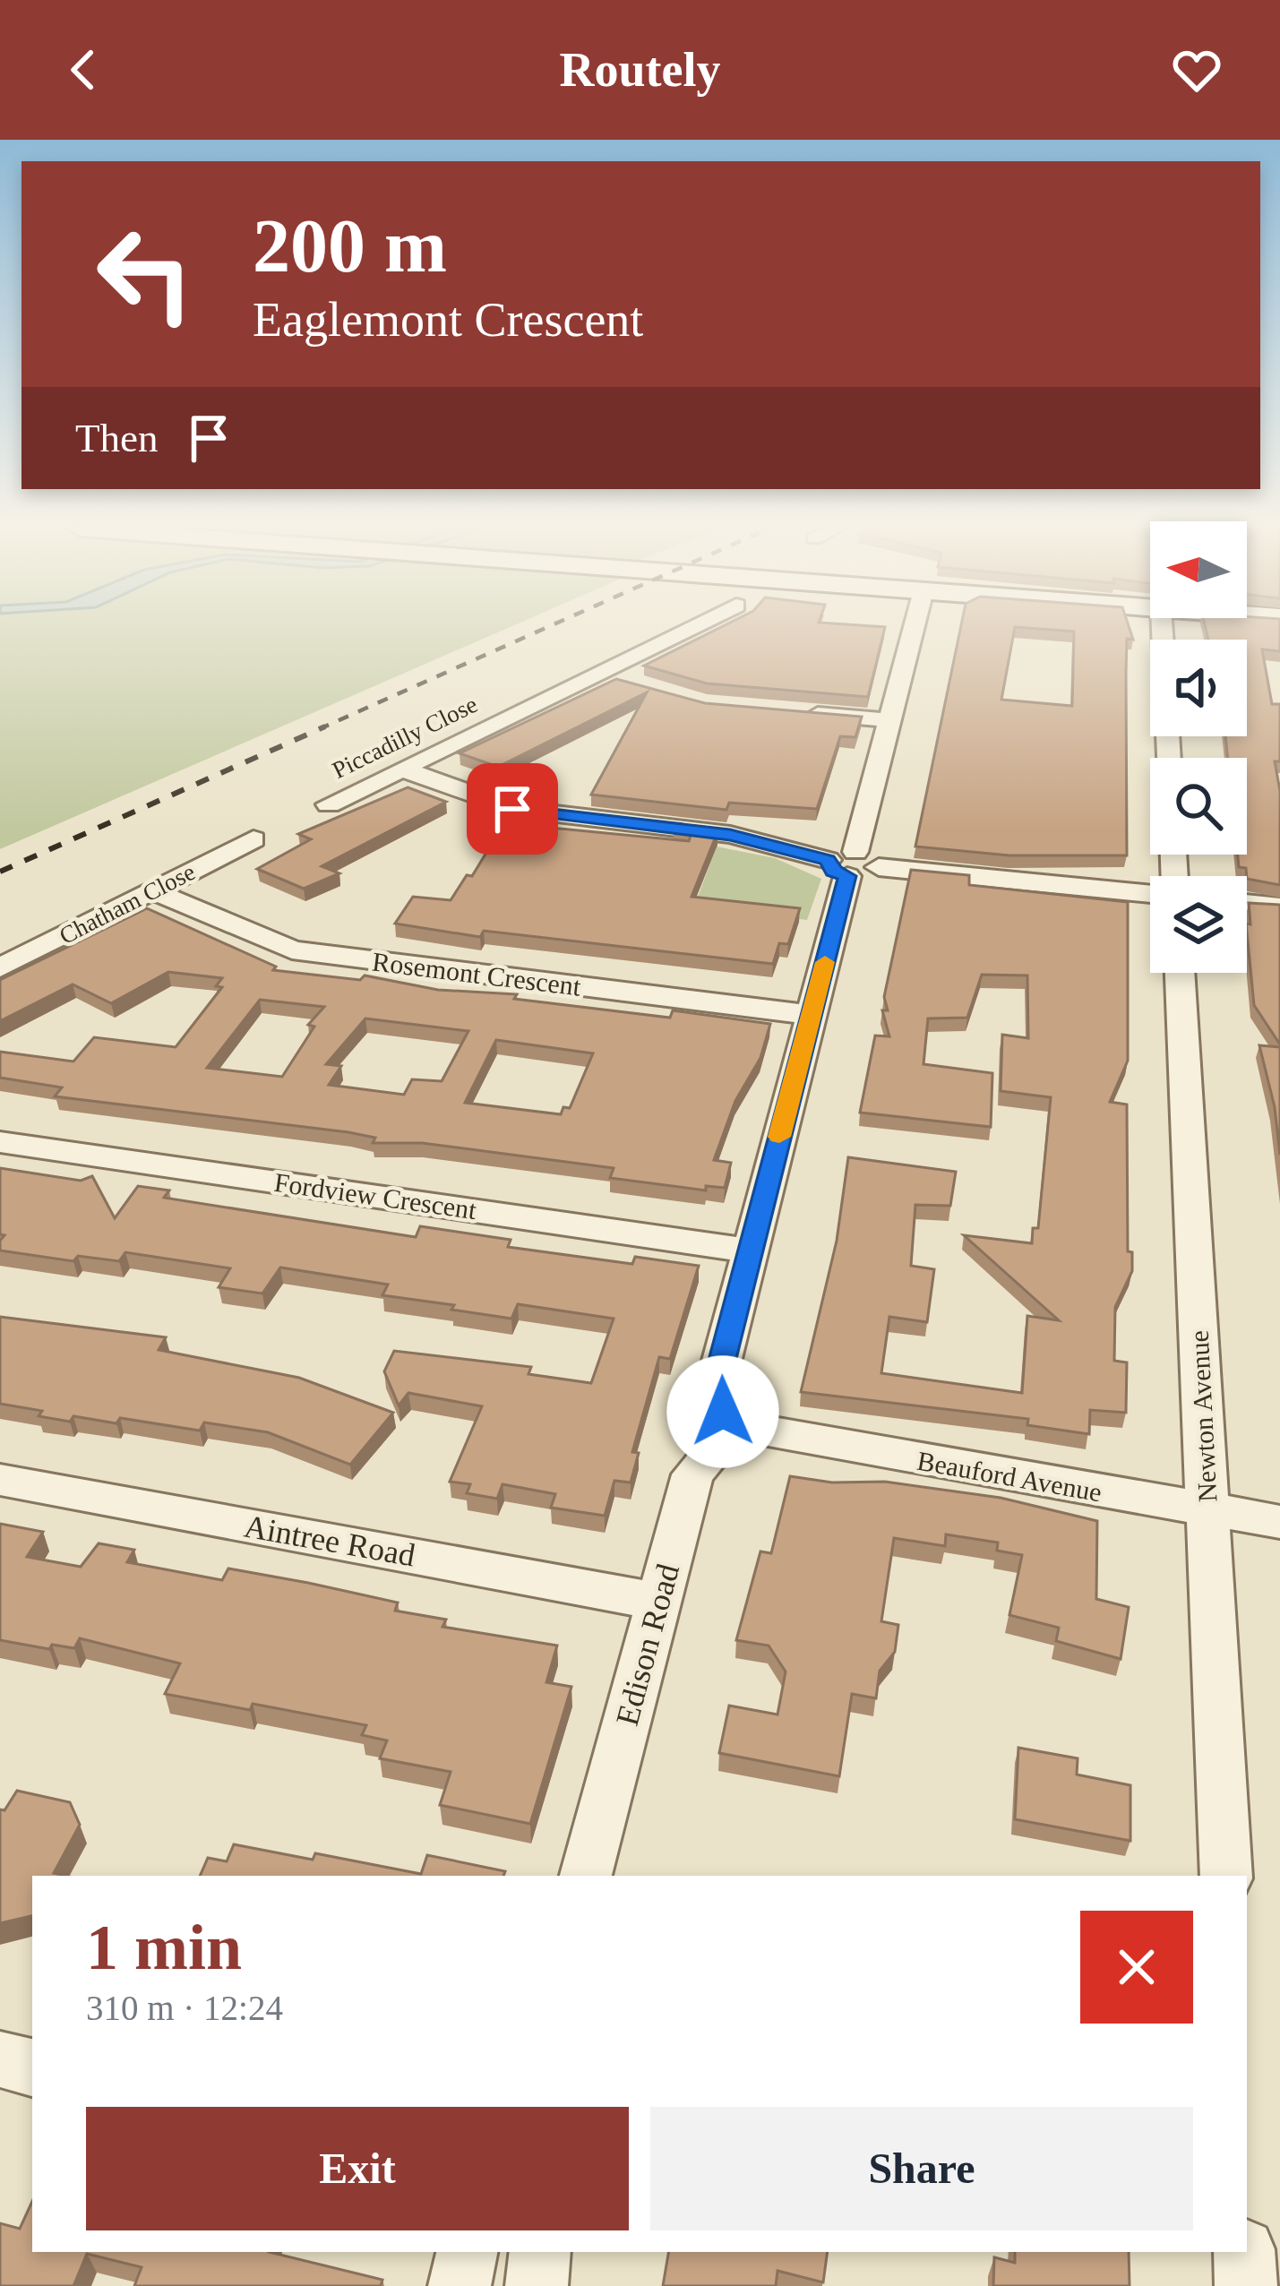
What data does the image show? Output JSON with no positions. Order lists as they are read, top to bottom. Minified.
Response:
{"streets":{"street":["Piccadilly Close","Chatham Close","Rosemont Crescent","Fordview Crescent","Newton Avenue","Beauford Avenue","Aintree Road","Edison Road"]},"crossings":[["Chatham Close","Rosemont Crescent"],["Newton Avenue","Beauford Avenue"],["Beauford Avenue","Edison Road"],["Aintree Road","Edison Road"]],"north":"left","page":{"header":"Routely","turn":["200 m","Eaglemont Crescent"],"then":"Then","heading":["1 min","310 m · 12:24"],"buttons":["Exit","Share"]}}
